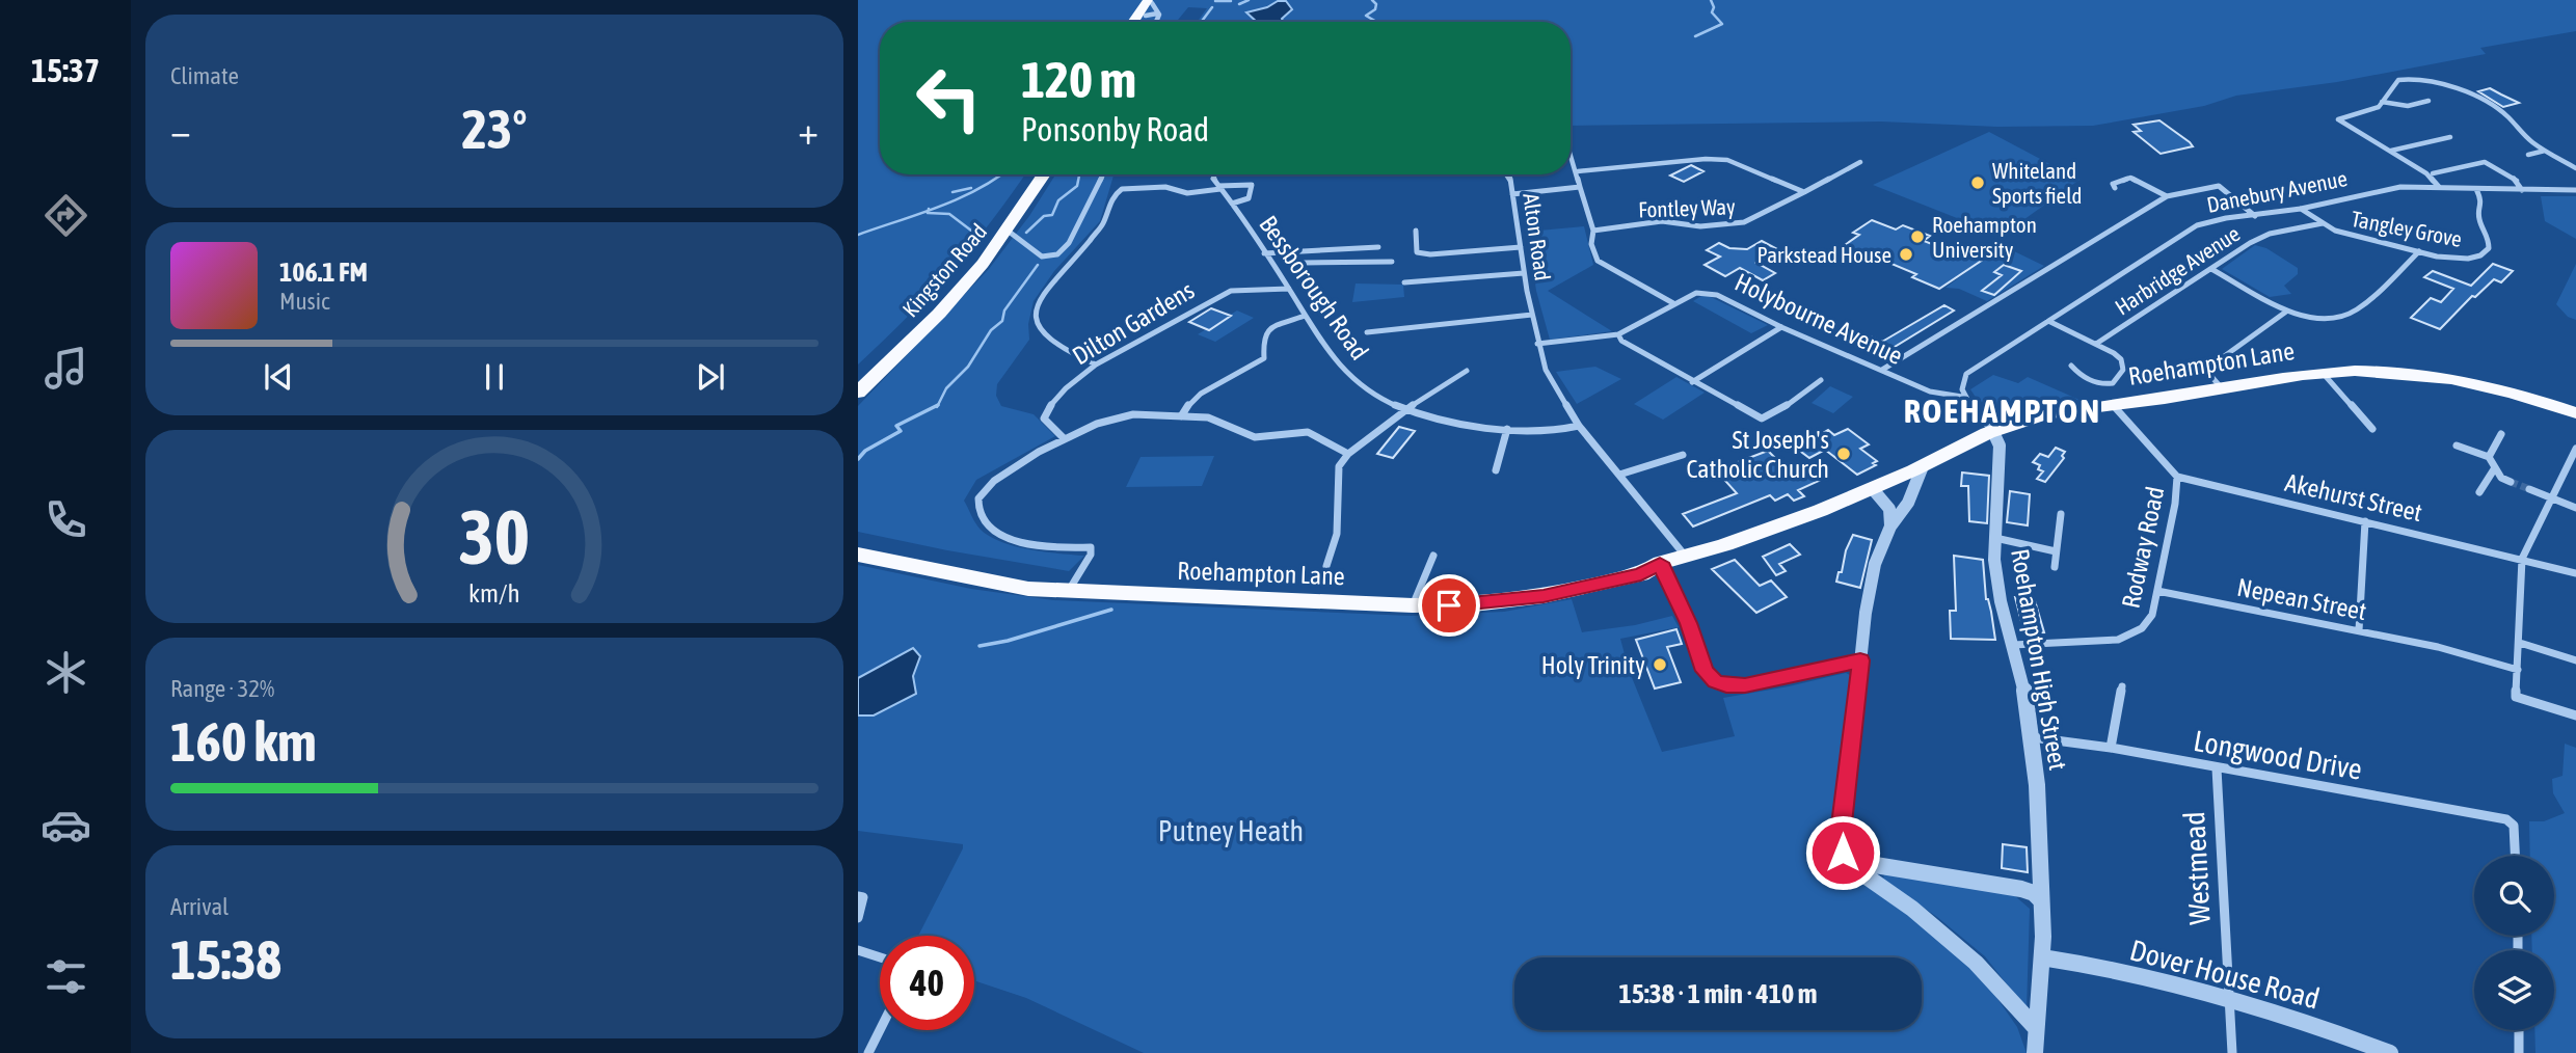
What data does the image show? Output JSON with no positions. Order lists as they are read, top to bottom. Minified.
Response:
{"streets":{"highway":["Kingston Road","Roehampton Lane"],"street":["Danebury Avenue","Fontley Way","Tangley Grove","Alton Road","Harbridge Avenue","Bessborough Road","Holybourne Avenue","Dilton Gardens","Akehurst Street","Rodway Road","Nepean Street","Roehampton High Street","Longwood Drive","Westmead","Dover House Road"]},"crossings":[["Danebury Avenue","Tangley Grove"],["Danebury Avenue","Harbridge Avenue"],["Danebury Avenue","Holybourne Avenue"],["Tangley Grove","Harbridge Avenue"],["Alton Road","Kingston Road"],["Alton Road","Bessborough Road"],["Alton Road","Holybourne Avenue"],["Alton Road","Roehampton Lane"],["Bessborough Road","Dilton Gardens"],["Roehampton Lane","Rodway Road"],["Roehampton Lane","Roehampton High Street"],["Akehurst Street","Rodway Road"],["Rodway Road","Nepean Street"],["Rodway Road","Roehampton High Street"],["Roehampton High Street","Longwood Drive"],["Longwood Drive","Westmead"],["Westmead","Dover House Road"]],"districts":["ROEHAMPTON"],"parks":["Putney Heath"],"places":["Whiteland Sports field","Roehampton University","Parkstead House","St Joseph's Catholic Church","Holy Trinity"],"page":{"tabs":"15:37","tile":["Climate",["Range · 32%","160 km"],["Arrival","15:38"]],"turn":["120 m","Ponsonby Road"],"heat":["−","23°","+"],"song":["106.1 FM","Music"],"limit":"40","trip":"15:38 · 1 min · 410 m","gauge":["30","km/h"]}}
